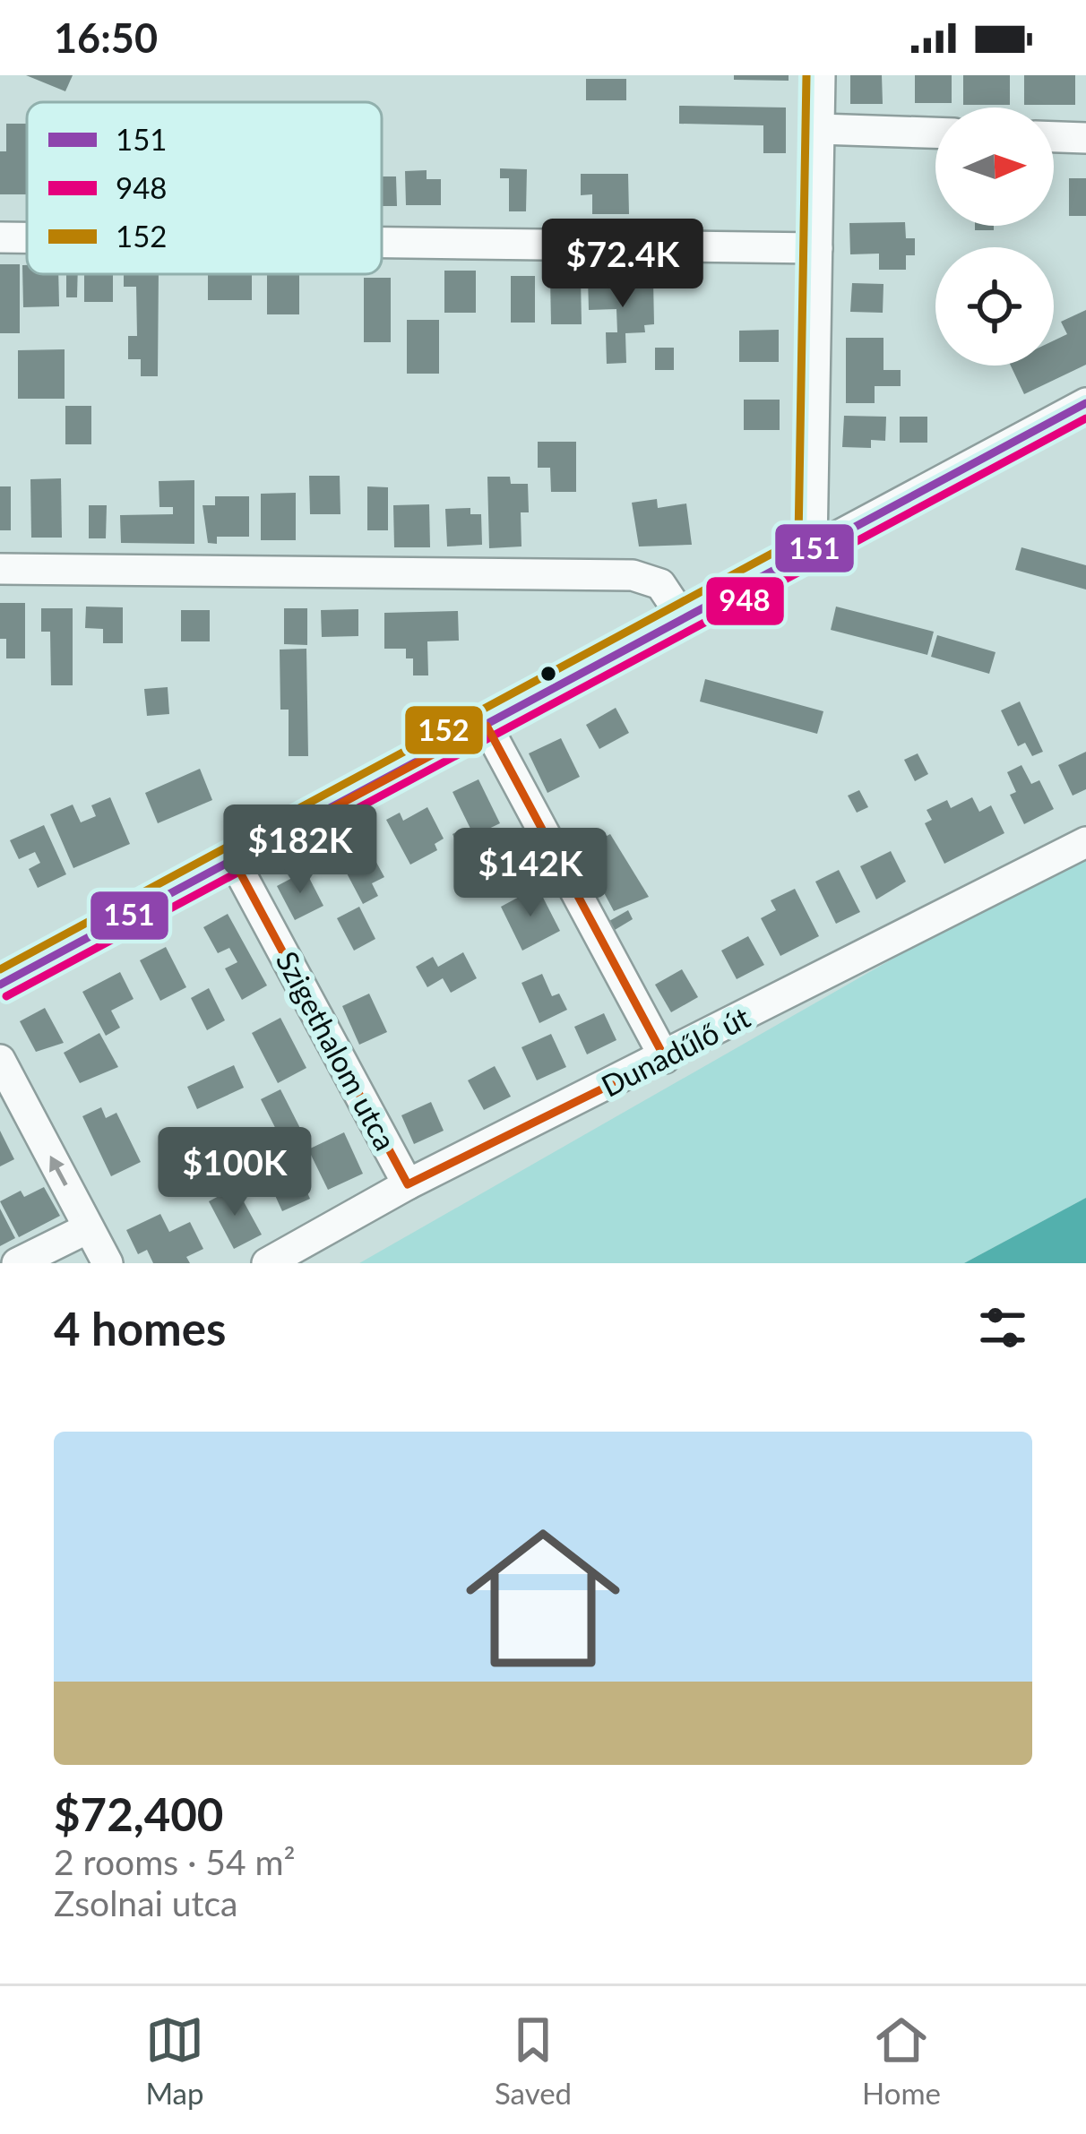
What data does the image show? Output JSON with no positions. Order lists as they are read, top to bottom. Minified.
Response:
{"streets":{"street":["Szigethalom utca","Dunadűlő út"]},"crossings":[["Szigethalom utca","Dunadűlő út"]],"lines":["transit line 152","transit line 151","transit line 948"],"legend":["151","948","152"],"north":"right","page":{"status":"16:50","price":["$72.4K","$182K","$142K","$100K"],"heading":"4 homes","list":[{"name":"$72,400","note":"2 rooms · 54 m² · Zsolnai utca"}],"tabs":["Map","Saved","Home"]}}
